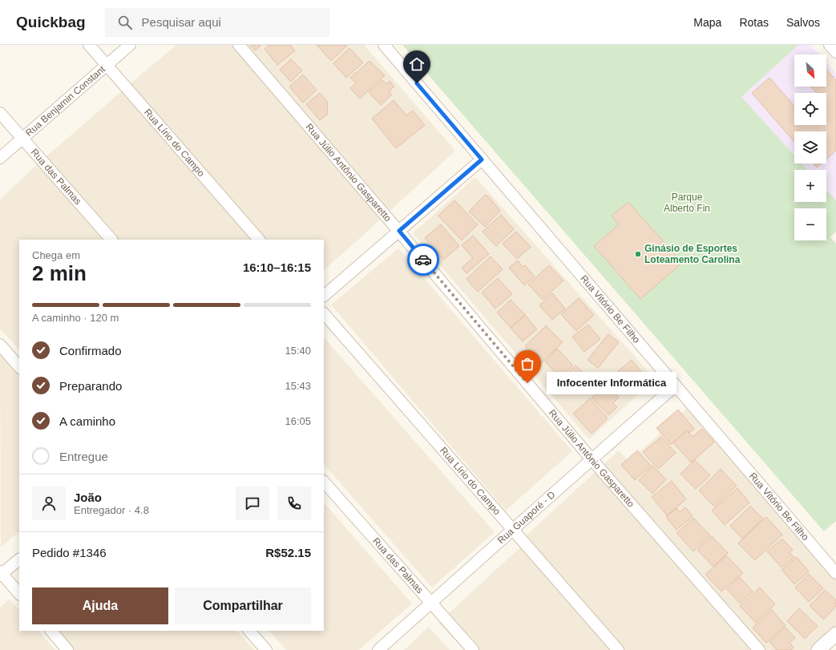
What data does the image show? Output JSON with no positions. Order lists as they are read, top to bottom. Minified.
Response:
{"streets":{"street":["Rua Benjamin Constant","Rua Lírio do Campo","Rua Júlio Antônio Gasparetto","Rua das Palmas","Rua Vitório Be Filho","Rua Guaporé - D"]},"crossings":[["Rua Benjamin Constant","Rua Lírio do Campo"],["Rua Benjamin Constant","Rua das Palmas"],["Rua Lírio do Campo","Rua Guaporé - D"],["Rua Júlio Antônio Gasparetto","Rua Guaporé - D"],["Rua das Palmas","Rua Guaporé - D"],["Rua Vitório Be Filho","Rua Guaporé - D"]],"parks":["Parque Alberto Fin"],"places":["Ginásio de Esportes Loteamento Carolina","Infocenter Informática"],"north":"bottom right","page":{"header":"Quickbag","search":"Pesquisar aqui","nav":["Mapa","Rotas","Salvos"],"map_buttons":["+","−"],"heading":["2 min","Chega em","16:10–16:15"],"panel":["João","Entregador · 4.8","Pedido #1346","R$52.15"],"bar":"A caminho · 120 m","list":[["Confirmado","15:40"],["Preparando","15:43"],["A caminho","16:05"],"Entregue"],"bubble":"Infocenter Informática","buttons":["Ajuda","Compartilhar"]}}
